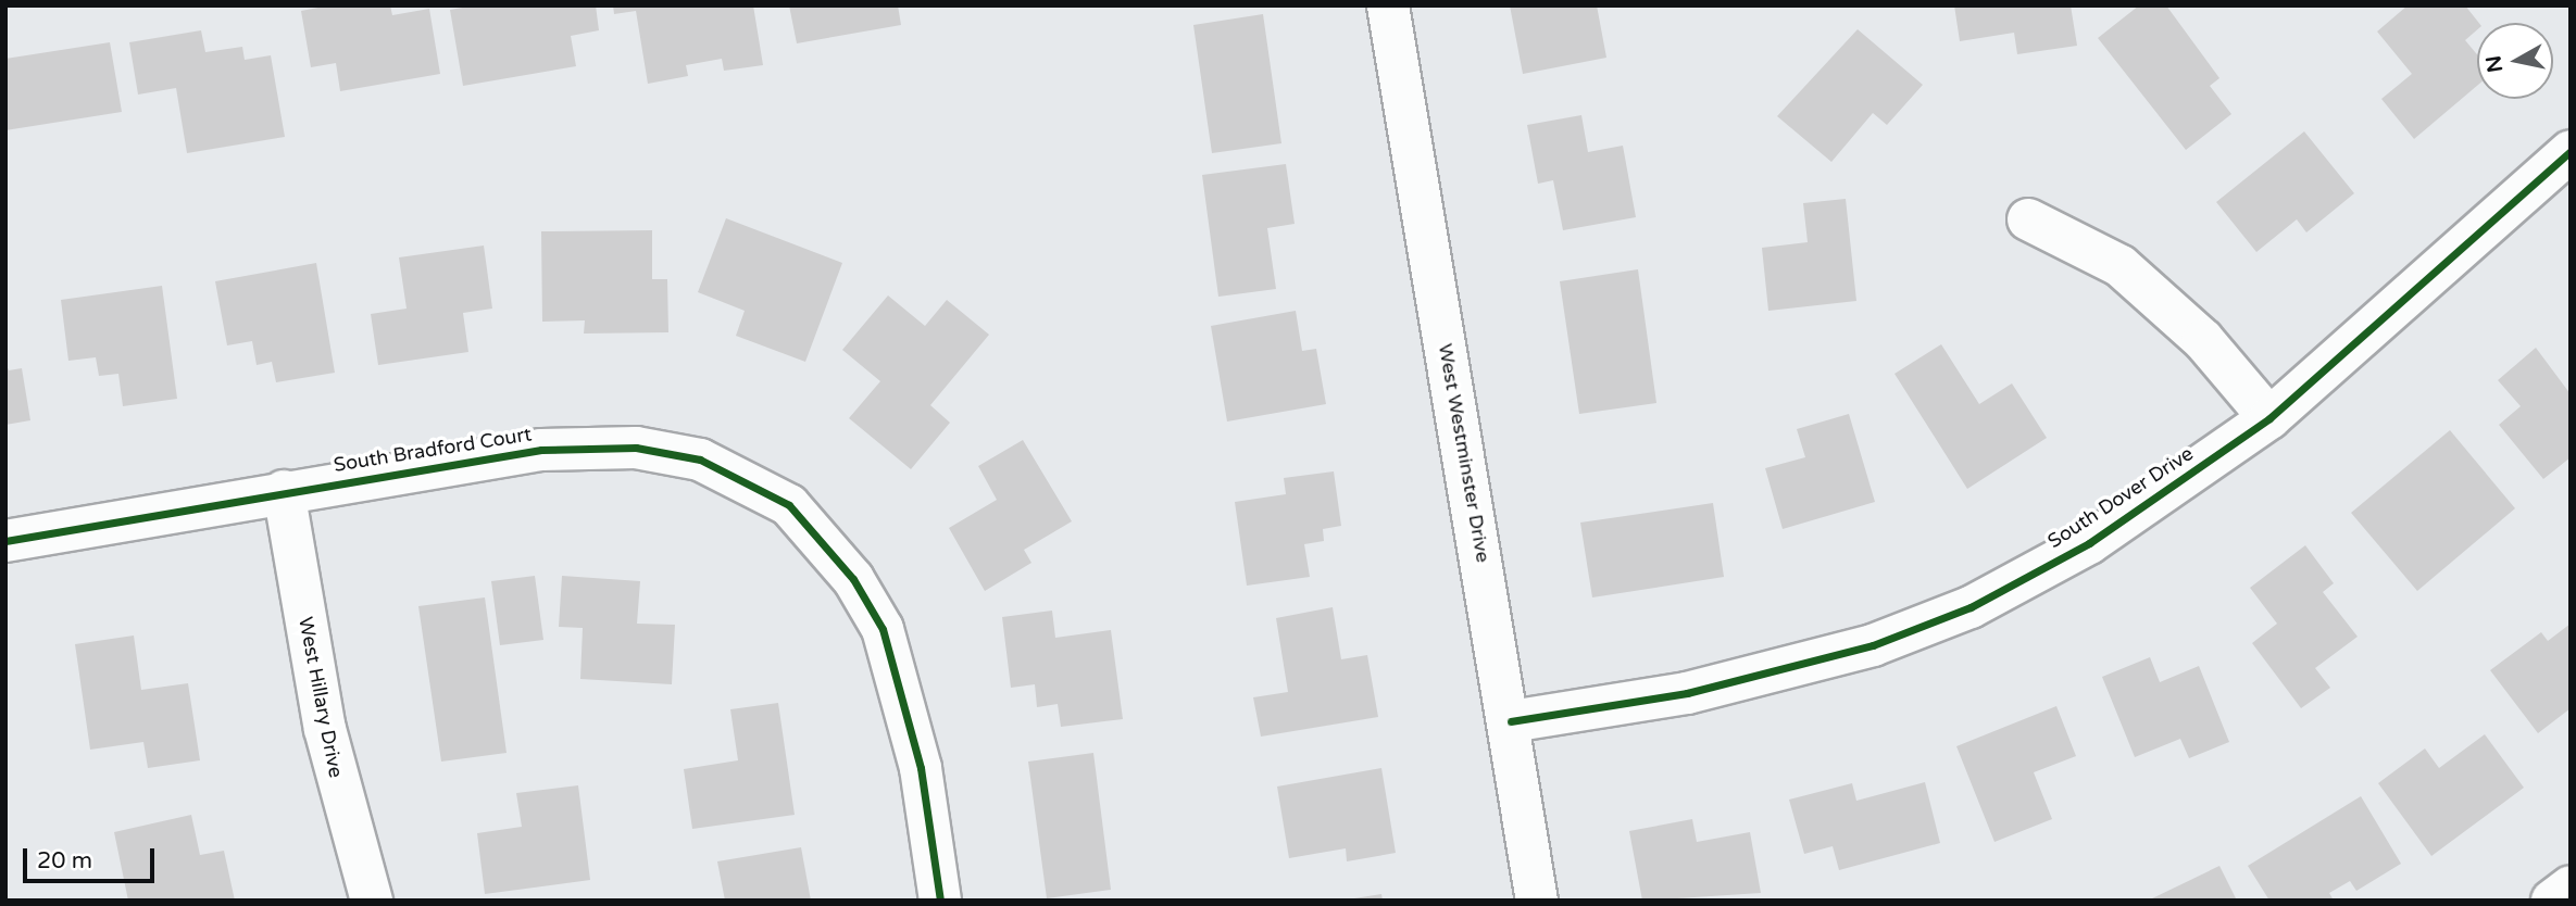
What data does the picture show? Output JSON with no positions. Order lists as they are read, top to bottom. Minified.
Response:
{"streets":{"street":["South Bradford Court","West Westminster Drive","South Dover Drive","West Hillary Drive"]},"crossings":[["South Bradford Court","West Hillary Drive"],["West Westminster Drive","South Dover Drive"]],"scale_bar":"20 m","north":"left"}
